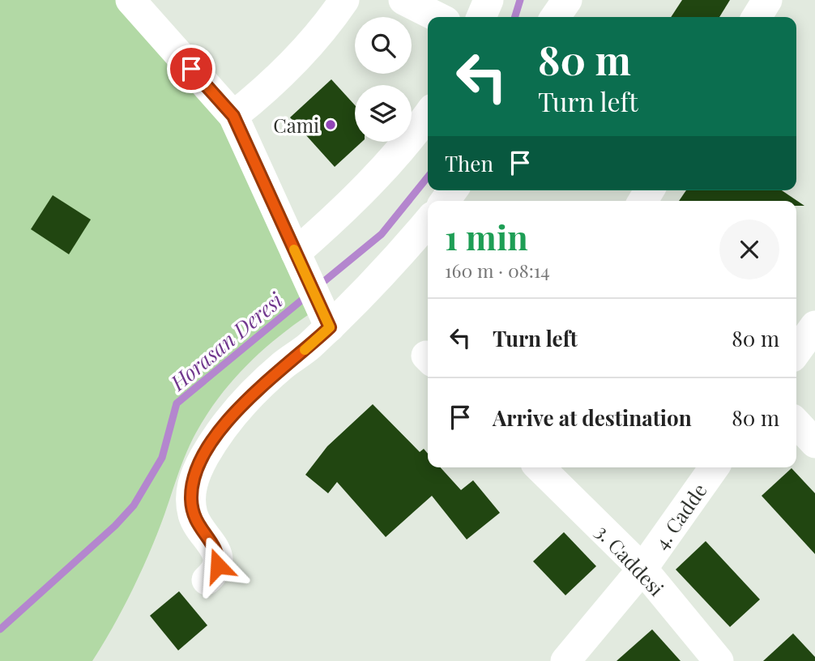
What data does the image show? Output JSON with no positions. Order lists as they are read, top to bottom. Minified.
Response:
{"streets":{"street":["4. Cadde","3. Caddesi"]},"crossings":[["4. Cadde","3. Caddesi"]],"water":["Horasan Deresi"],"places":["Cami"],"page":{"turn":["80 m","Turn left"],"then":"Then","heading":["1 min","160 m · 08:14"],"list":[{"name":"Turn left","value":"80 m"},{"name":"Arrive at destination","value":"80 m"}]}}
